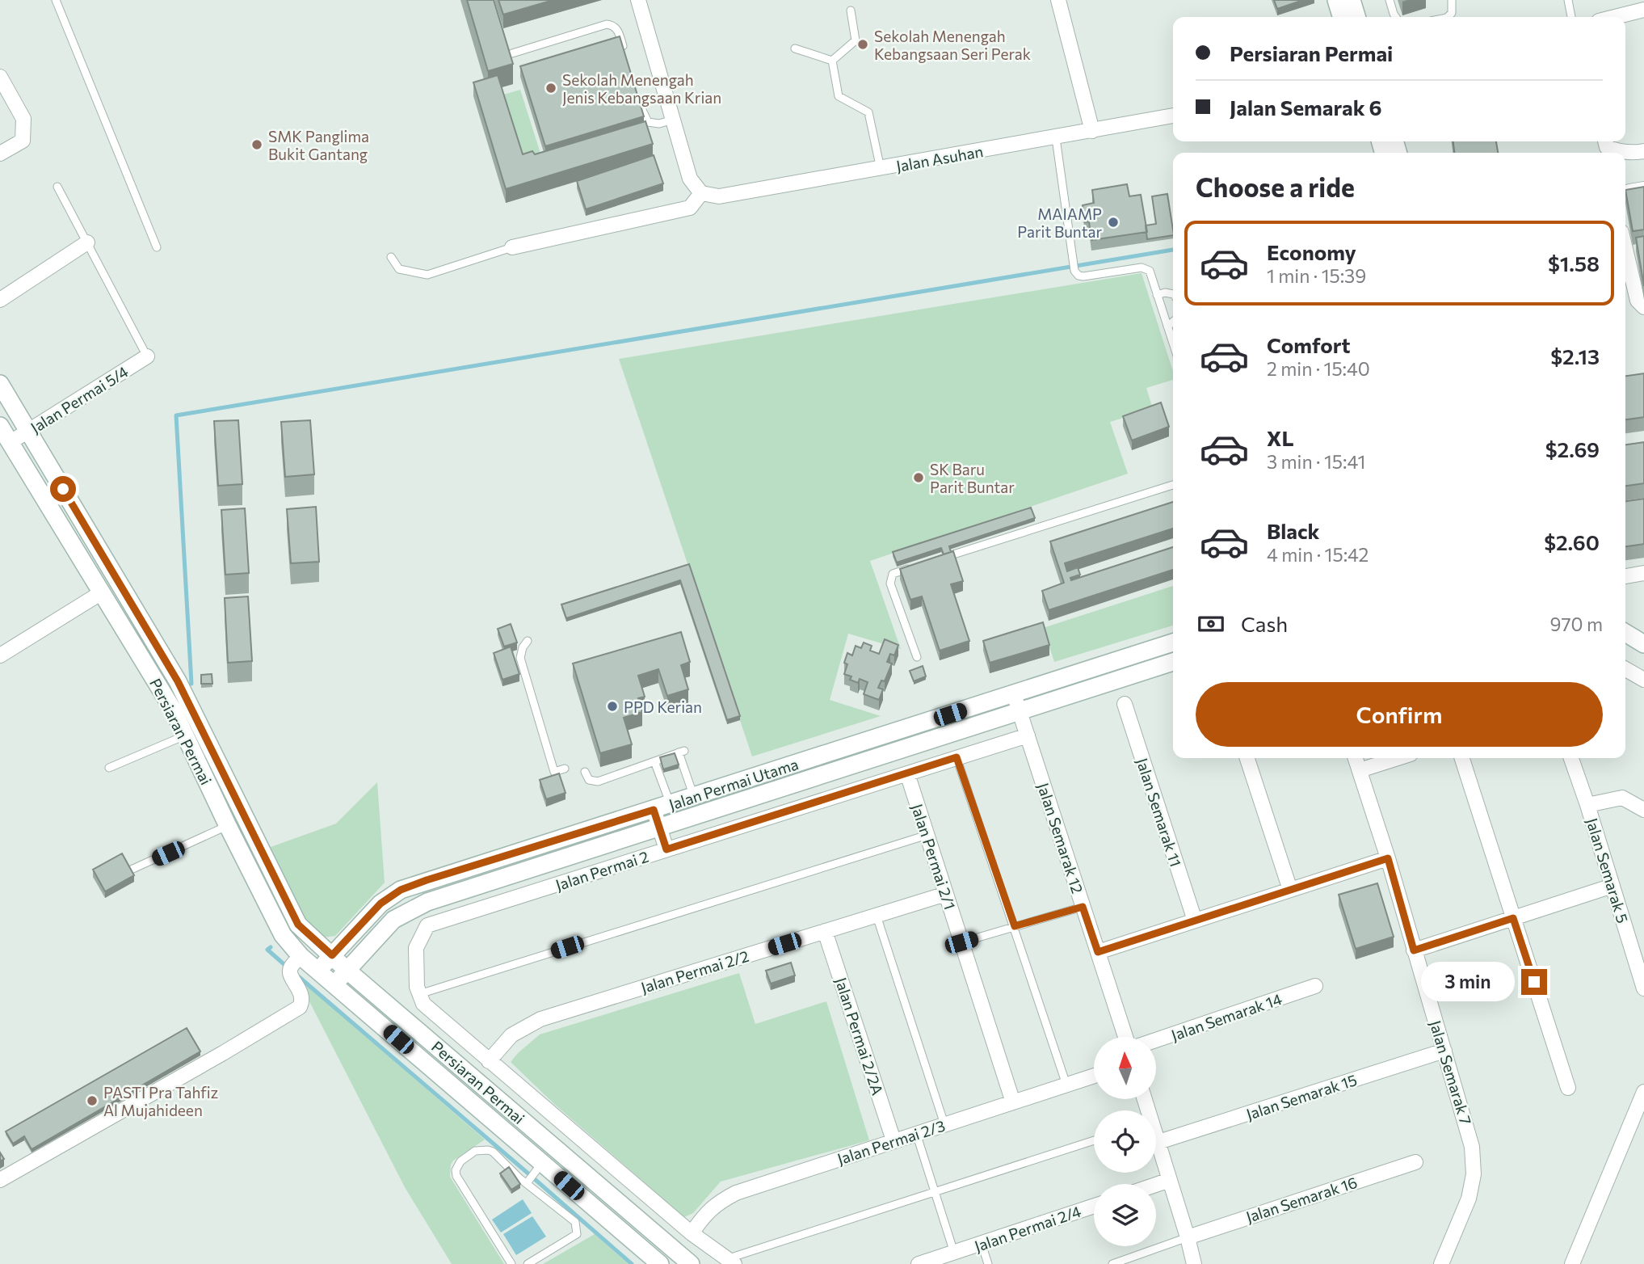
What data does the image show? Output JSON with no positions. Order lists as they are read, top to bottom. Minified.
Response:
{"streets":{"street":["Jalan Asuhan","Jalan Permai 5/4","Persiaran Permai","Jalan Permai Utama","Jalan Semarak 11","Jalan Semarak 12","Jalan Permai 2/1","Jalan Permai 2","Jalan Semarak 5","Jalan Permai 2/2","Jalan Semarak 14","Jalan Permai 2/2A","Jalan Semarak 7","Jalan Semarak 15","Jalan Permai 2/3","Jalan Semarak 16","Jalan Permai 2/4"]},"crossings":[["Jalan Permai 5/4","Persiaran Permai"],["Persiaran Permai","Jalan Permai Utama"],["Jalan Permai Utama","Jalan Semarak 12"],["Jalan Semarak 12","Jalan Permai 2"],["Jalan Permai 2/1","Jalan Permai 2"],["Jalan Permai 2/1","Jalan Permai 2/2"],["Jalan Permai 2/1","Jalan Permai 2/3"],["Jalan Permai 2/2","Jalan Permai 2/2A"],["Jalan Permai 2/2A","Jalan Permai 2/3"],["Jalan Semarak 7","Jalan Semarak 15"]],"places":["Sekolah Menengah Kebangsaan Seri Perak","Sekolah Menengah Jenis Kebangsaan Krian","SMK Panglima Bukit Gantang","MAIAMP Parit Buntar","SK Baru Parit Buntar","PPD Kerian","PASTI Pra Tahfiz Al Mujahideen"],"north":"top","page":{"banner":["Persiaran Permai","Jalan Semarak 6"],"heading":"Choose a ride","list":[{"name":"Economy","note":"1 min · 15:39","value":"$1.58"},{"name":"Comfort","note":"2 min · 15:40","value":"$2.13"},{"name":"XL","note":"3 min · 15:41","value":"$2.69"},{"name":"Black","note":"4 min · 15:42","value":"$2.60"}],"pay":["Cash","970 m"],"buttons":"Confirm","bubble":"3 min"}}
